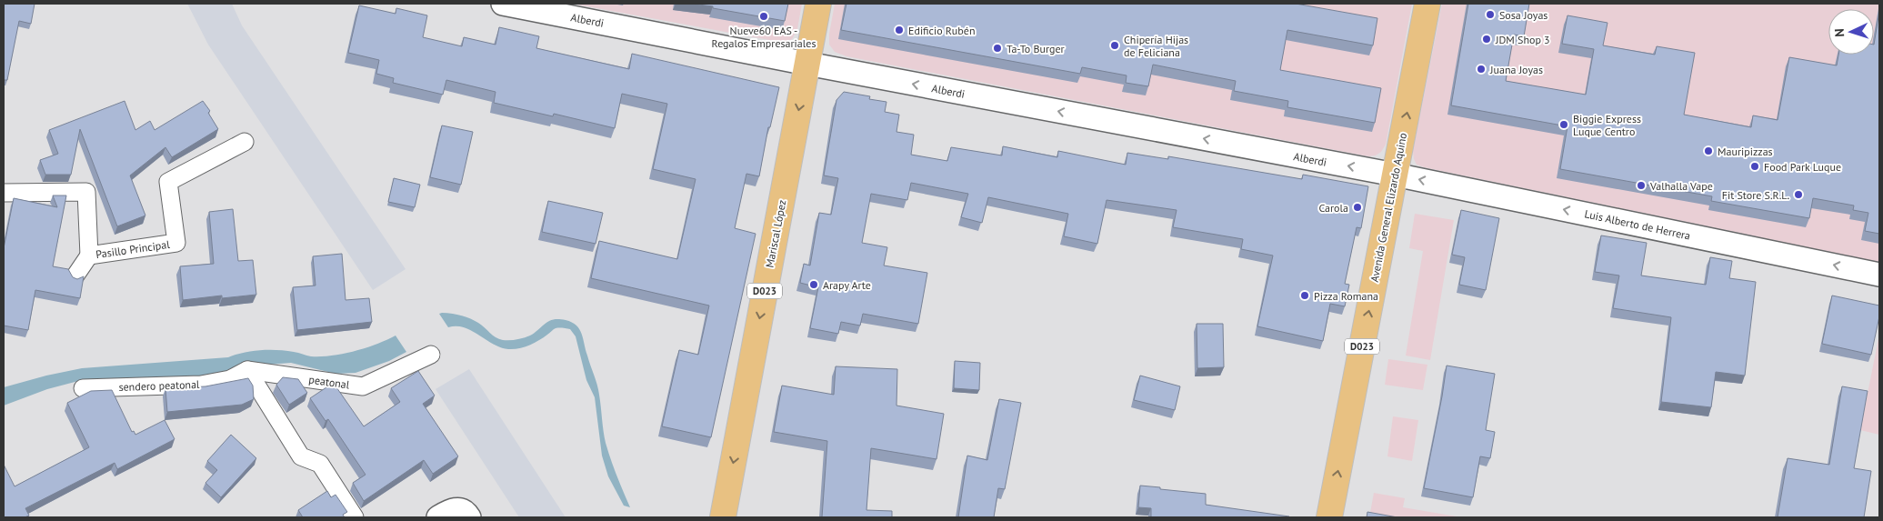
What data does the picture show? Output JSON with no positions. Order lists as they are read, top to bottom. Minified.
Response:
{"streets":{"main road":["Avenida General Elizardo Aquino","Mariscal López","D023"],"street":["Alberdi","Luis Alberto de Herrera","Pasillo Principal","peatonal","sendero peatonal"]},"crossings":[["Alberdi","Avenida General Elizardo Aquino"],["Alberdi","Luis Alberto de Herrera"],["Alberdi","Mariscal López"],["Avenida General Elizardo Aquino","Luis Alberto de Herrera"],["peatonal","sendero peatonal"]],"one_way":["Alberdi","Avenida General Elizardo Aquino","Luis Alberto de Herrera","Mariscal López"],"places":["Sosa Joyas","Nueve60 EAS - Regalos Empresariales","Edificio Rubén","JDM Shop 3","Chipería Hijas de Feliciana","Ta-To Burger","Juana Joyas","Biggie Express Luque Centro","Mauripizzas","Food Park Luque","Valhalla Vape","Fit Store S.R.L.","Carola","Arapy Arte","Pizza Romana"],"north":"left"}
